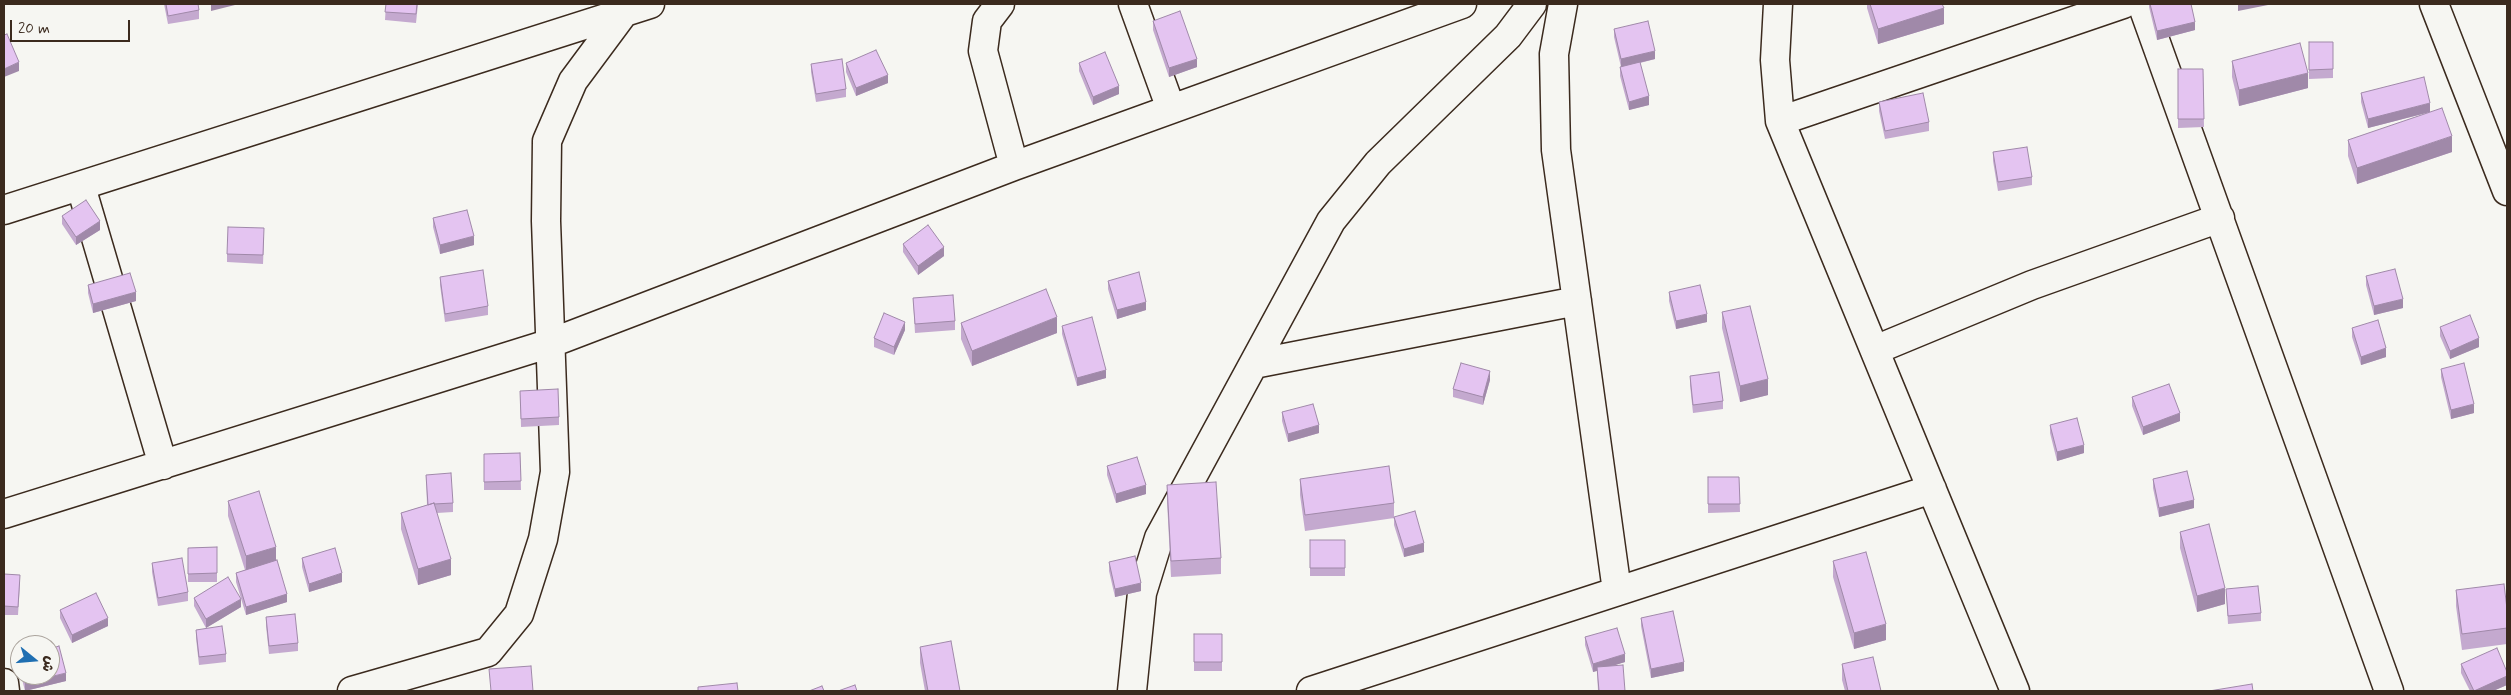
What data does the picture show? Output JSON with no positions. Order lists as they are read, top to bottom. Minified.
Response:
{"scale_bar":"20 m","north":"right"}
